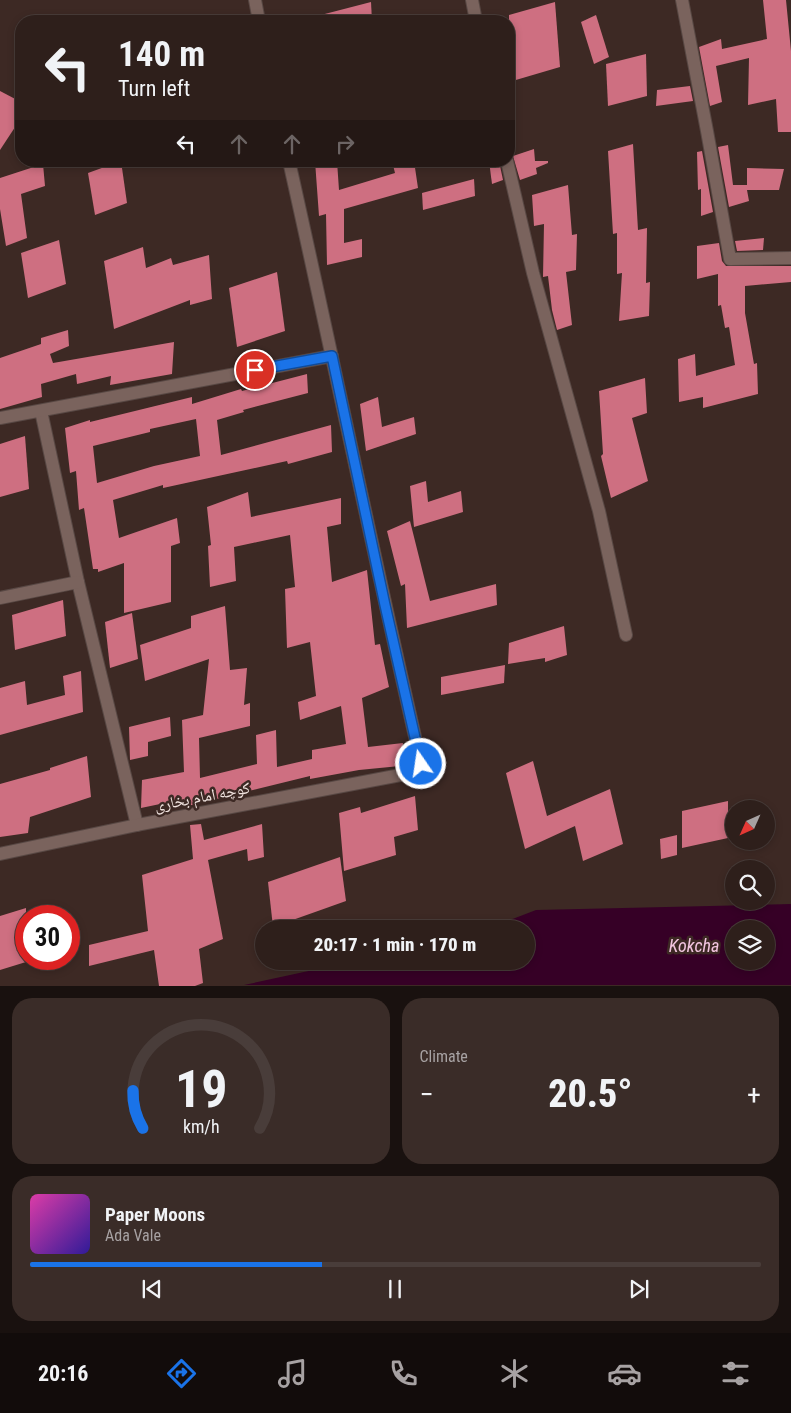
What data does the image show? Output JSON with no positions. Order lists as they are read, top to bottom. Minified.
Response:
{"streets":{"street":["کوچه امام بخاری"]},"water":["Kokcha"],"north":"bottom left","page":{"turn":["140 m","Turn left"],"limit":"30","trip":"20:17 · 1 min · 170 m","tile":"Climate","heat":["−","20.5°","+"],"song":["Paper Moons","Ada Vale"],"tabs":"20:16","gauge":["19","km/h"]}}
